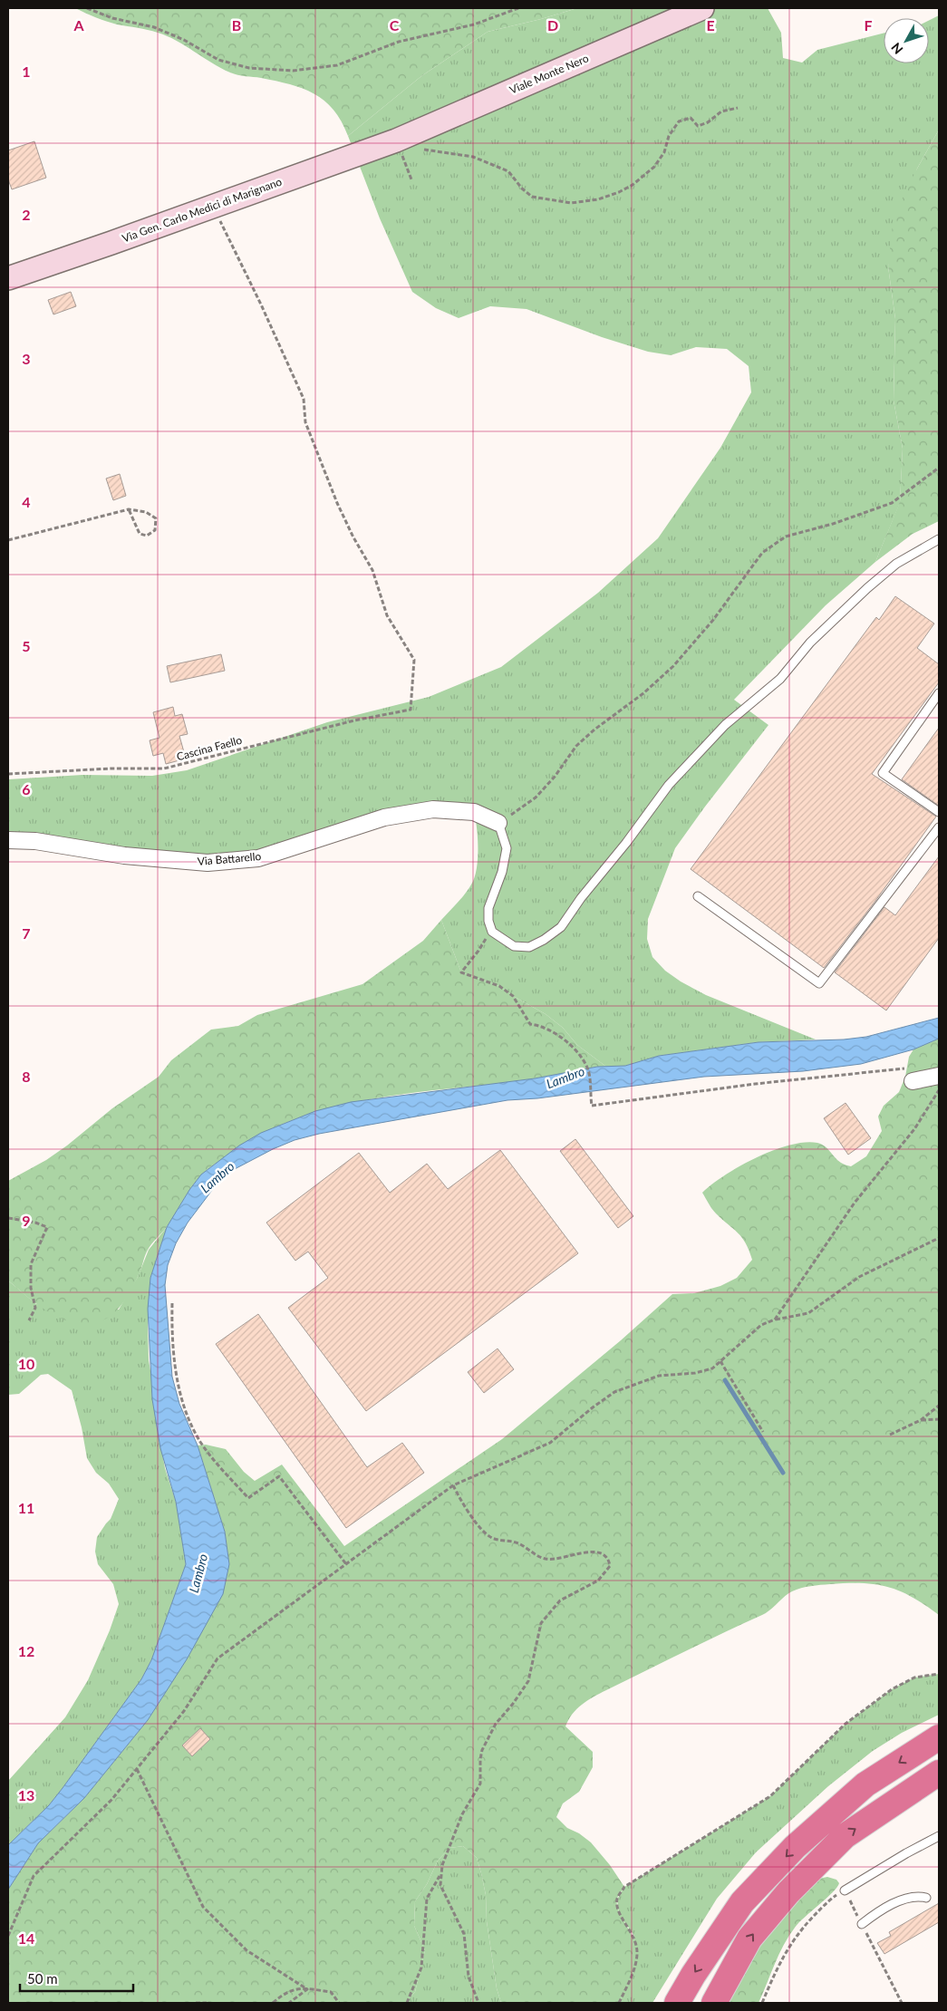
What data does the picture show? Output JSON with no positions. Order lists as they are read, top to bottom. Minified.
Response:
{"streets":{"street":["Viale Monte Nero","Via Gen. Carlo Medici di Marignano","Via Battarello"],"path":["Cascina Faello"]},"crossings":[["Viale Monte Nero","Via Gen. Carlo Medici di Marignano"],["Via Gen. Carlo Medici di Marignano","Cascina Faello"]],"water":["Lambro"],"scale_bar":"50 m","north":"bottom left","grid":{"columns":["A","B","C","D","E","F"],"rows":["1","2","3","4","5","6","7","8","9","10","11","12","13","14"]}}
